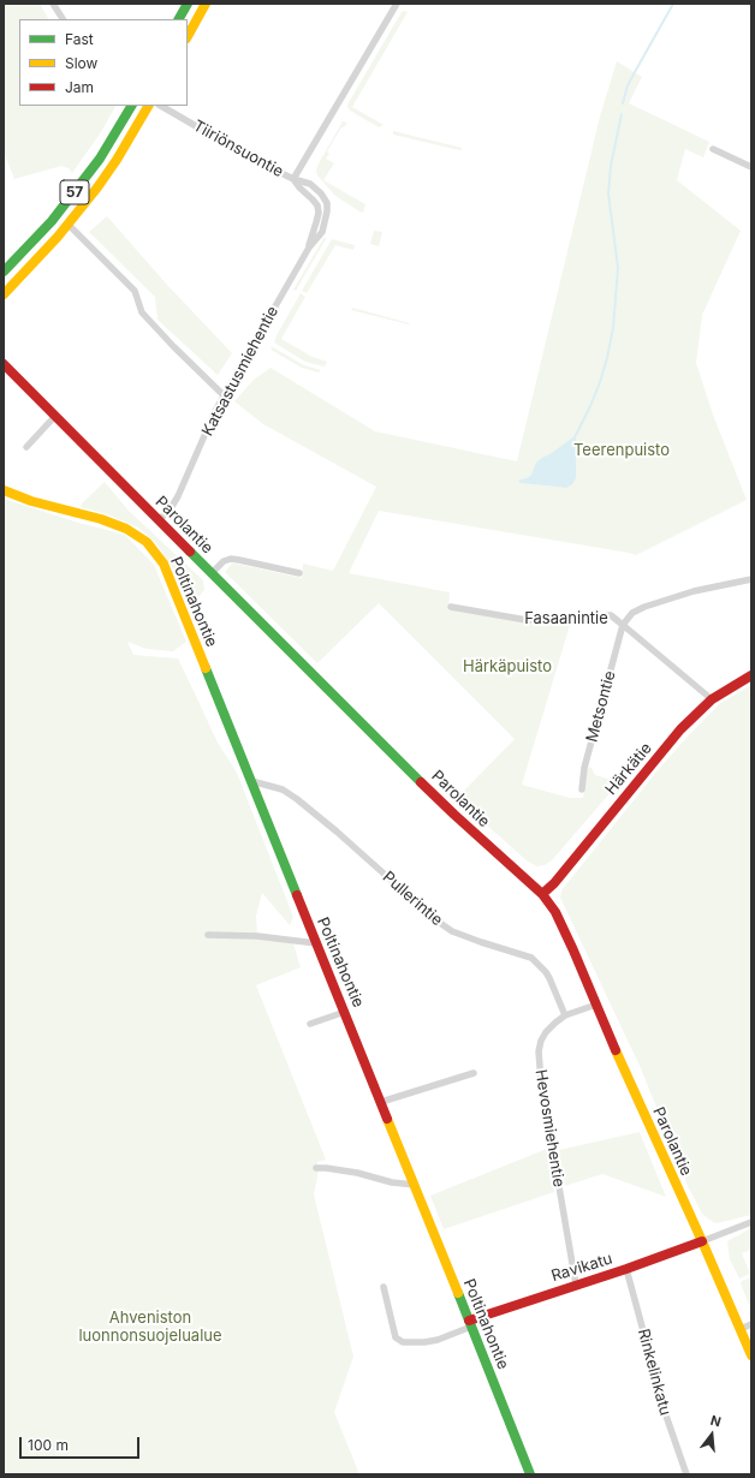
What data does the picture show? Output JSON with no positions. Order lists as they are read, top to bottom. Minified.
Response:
{"streets":{"main road":["57","Parolantie","Poltinahontie","Härkätie","Ravikatu"],"street":["Tiiriönsuontie","Katsastusmiehentie","Fasaanintie","Metsontie","Pullerintie","Hevosmiehentie","Rinkelinkatu"]},"crossings":[["Tiiriönsuontie","Katsastusmiehentie"],["Katsastusmiehentie","Parolantie"],["Parolantie","Härkätie"],["Parolantie","Hevosmiehentie"],["Parolantie","Ravikatu"],["Poltinahontie","Pullerintie"],["Poltinahontie","Ravikatu"],["Fasaanintie","Metsontie"],["Pullerintie","Hevosmiehentie"],["Hevosmiehentie","Ravikatu"],["Ravikatu","Rinkelinkatu"]],"parks":["Teerenpuisto","Härkäpuisto","Ahveniston luonnonsuojelualue"],"legend":["Fast","Slow","Jam"],"scale_bar":"100 m","north":"top"}
